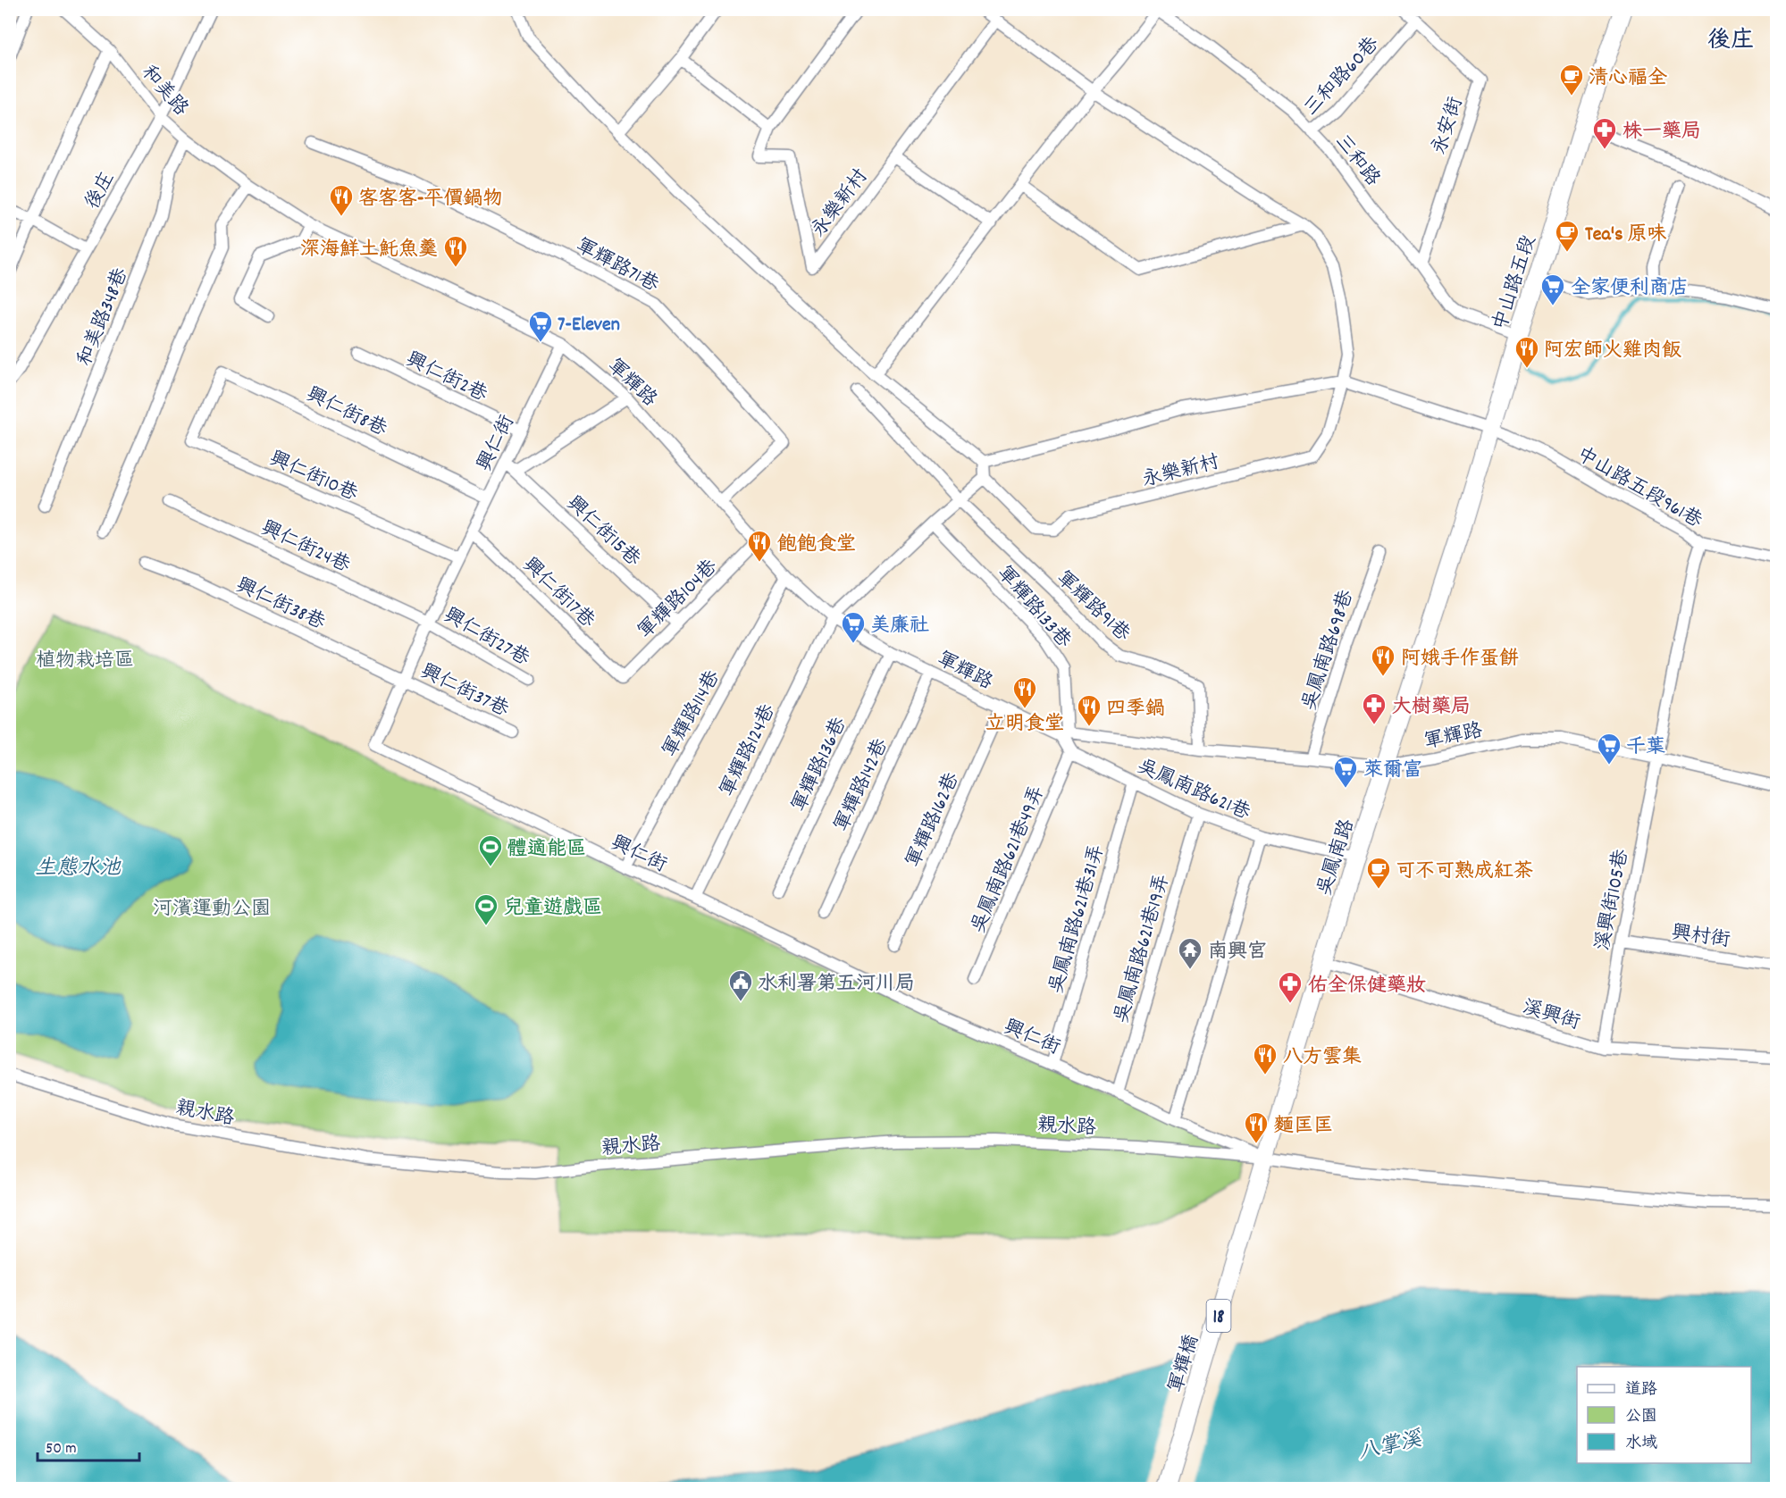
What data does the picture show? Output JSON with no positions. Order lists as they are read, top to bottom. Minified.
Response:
{"streets":{"main road":["中山路五段","吳鳳南路","18","軍輝橋"],"street":["三和路60巷","和美路","永安街","三和路","後庄","永樂新村","軍輝路71巷","和美路348巷","興仁街2巷","軍輝路","興仁街8巷","興仁街","興仁街10巷","中山路五段961巷","興仁街15巷","興仁街24巷","興仁街17巷","軍輝路104巷","興仁街38巷","軍輝路91巷","軍輝路133巷","興仁街27巷","吳鳳南路698巷","興仁街37巷","軍輝路114巷","軍輝路124巷","軍輝路136巷","軍輝路142巷","吳鳳南路621巷","軍輝路162巷","吳鳳南路621巷49弄","溪興街105巷","吳鳳南路621巷31弄","興村街","吳鳳南路621巷19弄","溪興街","親水路"]},"crossings":[["三和路60巷","永安街"],["三和路60巷","三和路"],["和美路","後庄"],["和美路","和美路348巷"],["和美路","軍輝路"],["永安街","三和路"],["三和路","中山路五段"],["軍輝路71巷","軍輝路"],["中山路五段","中山路五段961巷"],["中山路五段","吳鳳南路"],["興仁街2巷","興仁街"],["軍輝路","興仁街"],["軍輝路","軍輝路104巷"],["軍輝路","軍輝路91巷"],["軍輝路","軍輝路133巷"],["軍輝路","吳鳳南路698巷"],["軍輝路","軍輝路114巷"],["軍輝路","軍輝路124巷"],["軍輝路","軍輝路136巷"],["軍輝路","軍輝路142巷"],["軍輝路","軍輝路162巷"],["軍輝路","吳鳳南路"],["軍輝路","溪興街105巷"],["興仁街8巷","興仁街"],["興仁街8巷","興仁街10巷"],["興仁街","興仁街10巷"],["興仁街","興仁街15巷"],["興仁街","興仁街24巷"],["興仁街","興仁街17巷"],["興仁街","興仁街38巷"],["興仁街","興仁街27巷"],["興仁街","興仁街37巷"],["興仁街","軍輝路114巷"],["興仁街","軍輝路124巷"],["興仁街","吳鳳南路"],["興仁街","吳鳳南路621巷31弄"],["興仁街","吳鳳南路621巷19弄"],["興仁街","親水路"],["興仁街","軍輝橋"],["興仁街15巷","軍輝路104巷"],["興仁街24巷","興仁街27巷"],["興仁街17巷","軍輝路104巷"],["興仁街38巷","興仁街37巷"],["吳鳳南路621巷","吳鳳南路"],["吳鳳南路621巷","吳鳳南路621巷49弄"],["吳鳳南路621巷","吳鳳南路621巷31弄"],["吳鳳南路621巷","吳鳳南路621巷19弄"],["吳鳳南路","溪興街"],["吳鳳南路","親水路"],["吳鳳南路","軍輝橋"],["溪興街105巷","興村街"],["溪興街105巷","溪興街"],["親水路","軍輝橋"]],"districts":["後庄"],"water":["生態水池","八掌溪"],"parks":["植物栽培區","河濱運動公園"],"places":{"cafe":["清心福全","Tea's 原味","可不可熟成紅茶"],"pharmacy":["株一藥局","大樹藥局","佑全保健藥妝"],"restaurant":["客客客-平價鍋物","深海鮮土魠魚羹","阿宏師火雞肉飯","飽飽食堂","阿娥手作蛋餅","立明食堂","四季鍋","八方雲集","麵匡匡"],"supermarket":["全家便利商店","7-Eleven","美廉社","千葉","萊爾富"],"sports":["體適能區","兒童遊戲區"],"temple":["南興宮"],"public building":["水利署第五河川局"]},"legend":["道路","公園","水域"],"scale_bar":"50 m"}
